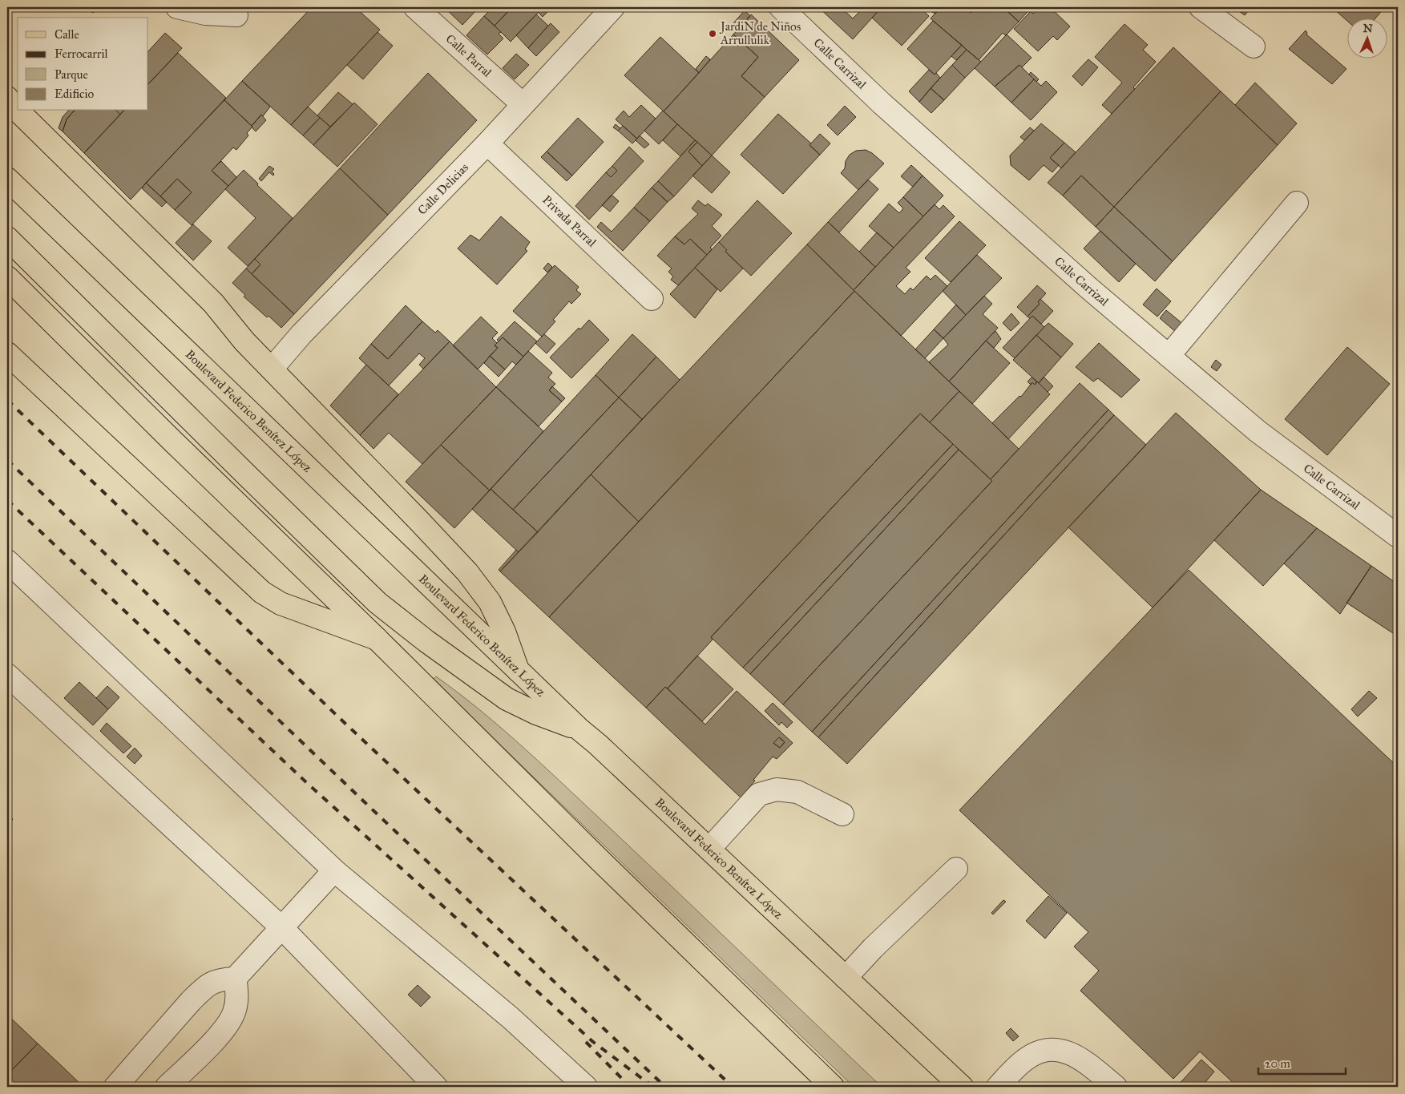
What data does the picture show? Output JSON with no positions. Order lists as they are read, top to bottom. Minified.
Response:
{"streets":{"main road":["Boulevard Federico Benítez López"],"street":["Calle Parral","Calle Carrizal","Calle Delicias","Privada Parral"]},"crossings":[["Calle Parral","Calle Delicias"],["Calle Delicias","Privada Parral"]],"places":["JardiN de Niños Arrullulik"],"legend":["Calle","Ferrocarril","Parque","Edificio"],"scale_bar":"20 m","north":"top"}
